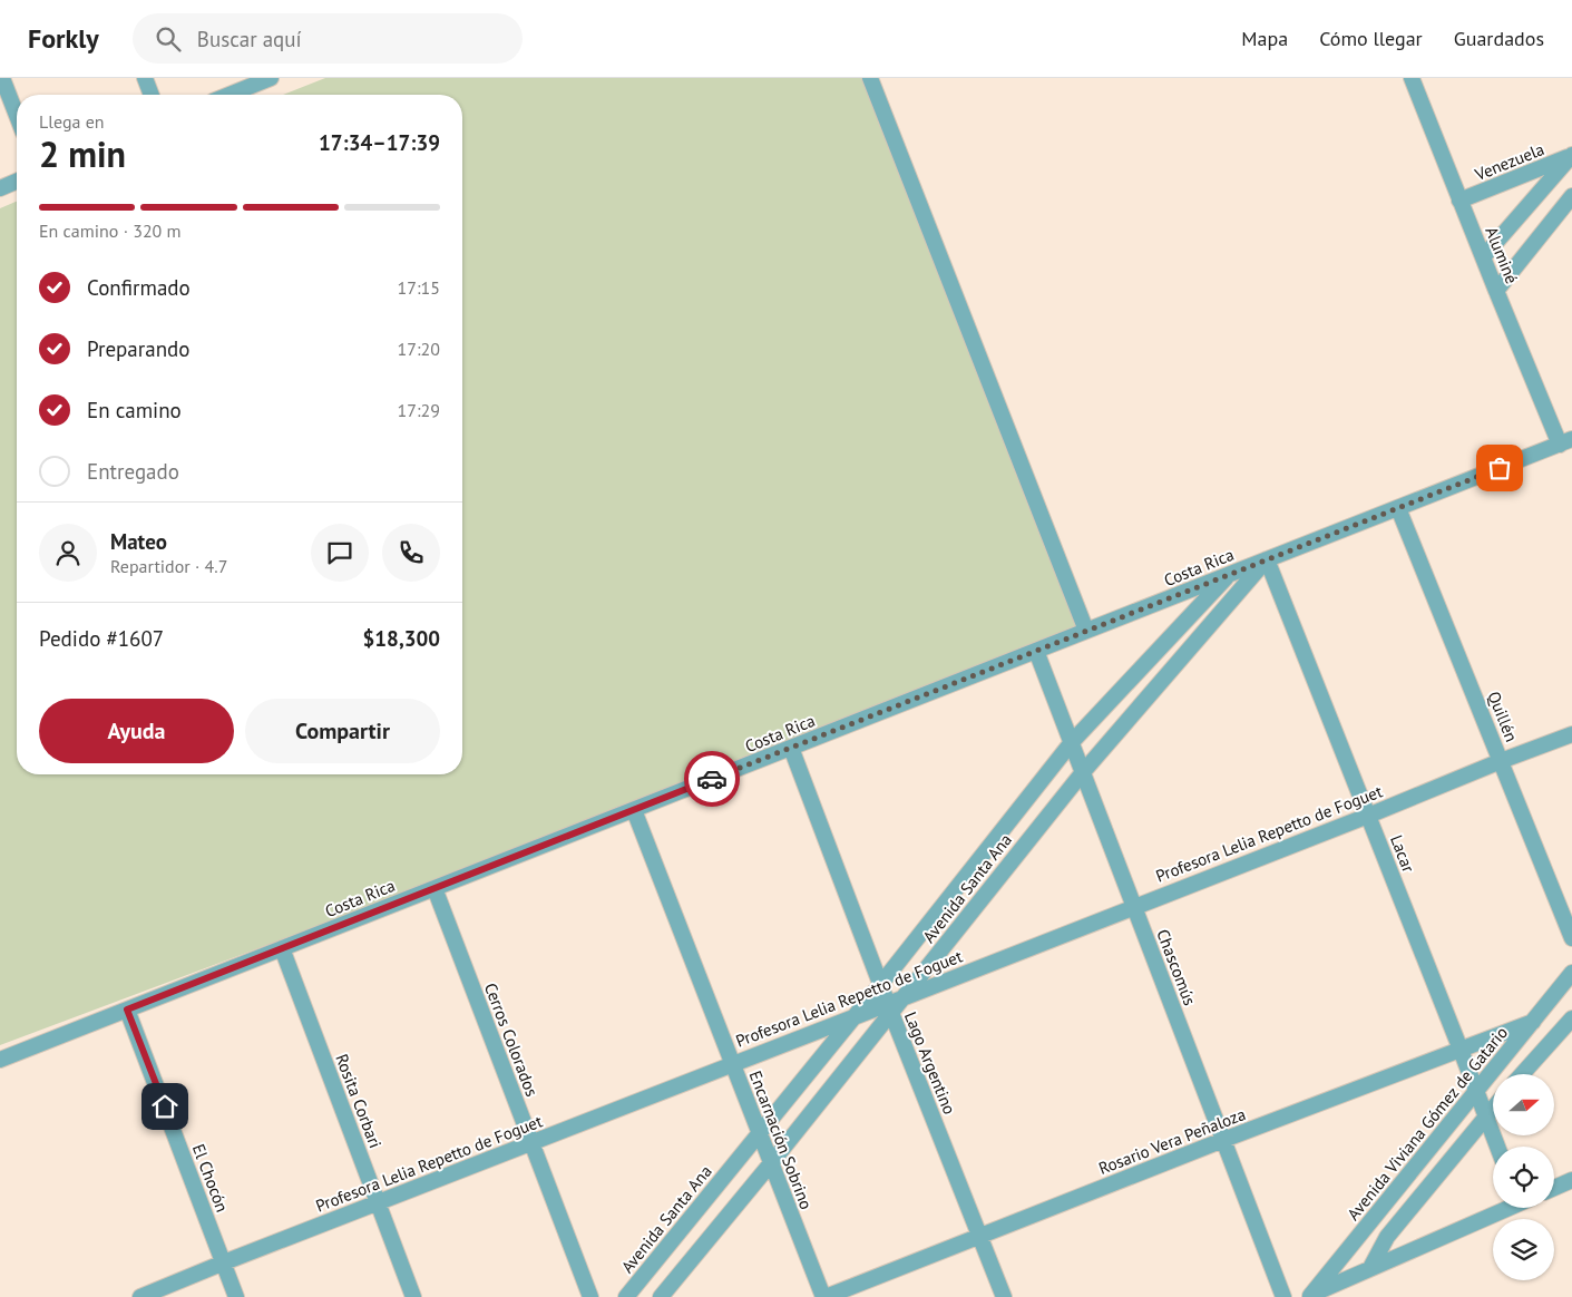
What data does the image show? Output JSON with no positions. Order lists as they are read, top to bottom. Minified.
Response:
{"streets":{"street":["Venezuela","Aluminé","Costa Rica","Quillén","Profesora Lelia Repetto de Foguet","Lacar","Avenida Santa Ana","Chascomús","Cerros Colorados","Lago Argentino","Rosita Corbari","Avenida Viviana Gómez de Gatario","Encarnación Sobrino","Rosario Vera Peñaloza","El Chocón"]},"crossings":[["Venezuela","Aluminé"],["Aluminé","Costa Rica"],["Costa Rica","Quillén"],["Costa Rica","Lacar"],["Costa Rica","Avenida Santa Ana"],["Costa Rica","Chascomús"],["Costa Rica","Cerros Colorados"],["Costa Rica","Lago Argentino"],["Costa Rica","Rosita Corbari"],["Costa Rica","Encarnación Sobrino"],["Costa Rica","El Chocón"],["Quillén","Profesora Lelia Repetto de Foguet"],["Profesora Lelia Repetto de Foguet","Lacar"],["Profesora Lelia Repetto de Foguet","Avenida Santa Ana"],["Profesora Lelia Repetto de Foguet","Chascomús"],["Profesora Lelia Repetto de Foguet","Cerros Colorados"],["Profesora Lelia Repetto de Foguet","Lago Argentino"],["Profesora Lelia Repetto de Foguet","Rosita Corbari"],["Profesora Lelia Repetto de Foguet","Encarnación Sobrino"],["Profesora Lelia Repetto de Foguet","El Chocón"],["Lacar","Avenida Santa Ana"],["Lacar","Avenida Viviana Gómez de Gatario"],["Lacar","Rosario Vera Peñaloza"],["Avenida Santa Ana","Chascomús"],["Avenida Santa Ana","Lago Argentino"],["Avenida Santa Ana","Encarnación Sobrino"],["Chascomús","Rosario Vera Peñaloza"],["Lago Argentino","Rosario Vera Peñaloza"],["Avenida Viviana Gómez de Gatario","Rosario Vera Peñaloza"],["Encarnación Sobrino","Rosario Vera Peñaloza"]],"north":"right","page":{"header":"Forkly","search":"Buscar aquí","nav":["Mapa","Cómo llegar","Guardados"],"heading":["2 min","Llega en","17:34–17:39"],"panel":["Mateo","Repartidor · 4.7","Pedido #1607","$18,300"],"bar":"En camino · 320 m","list":[["Confirmado","17:15"],["Preparando","17:20"],["En camino","17:29"],"Entregado"],"buttons":["Ayuda","Compartir"]}}
